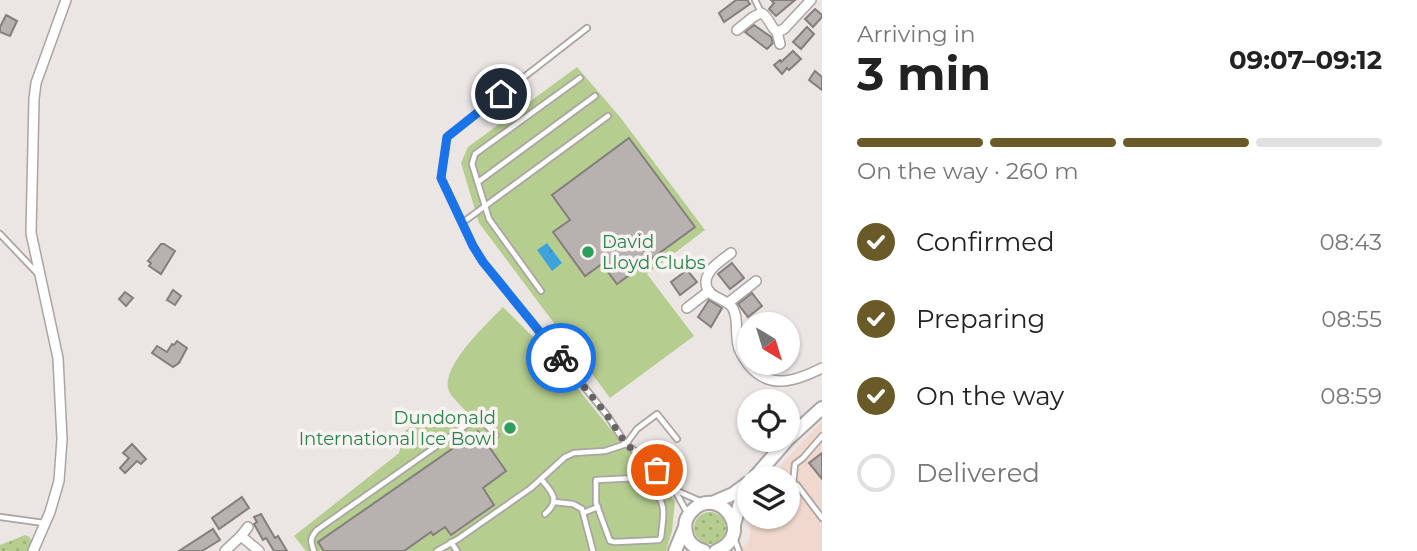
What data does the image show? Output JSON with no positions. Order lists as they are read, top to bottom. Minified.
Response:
{"places":["David Lloyd Clubs","Dundonald International Ice Bowl"],"north":"bottom right","page":{"heading":["3 min","Arriving in","09:07–09:12"],"bar":"On the way · 260 m","list":[["Confirmed","08:43"],["Preparing","08:55"],["On the way","08:59"],"Delivered"]}}
